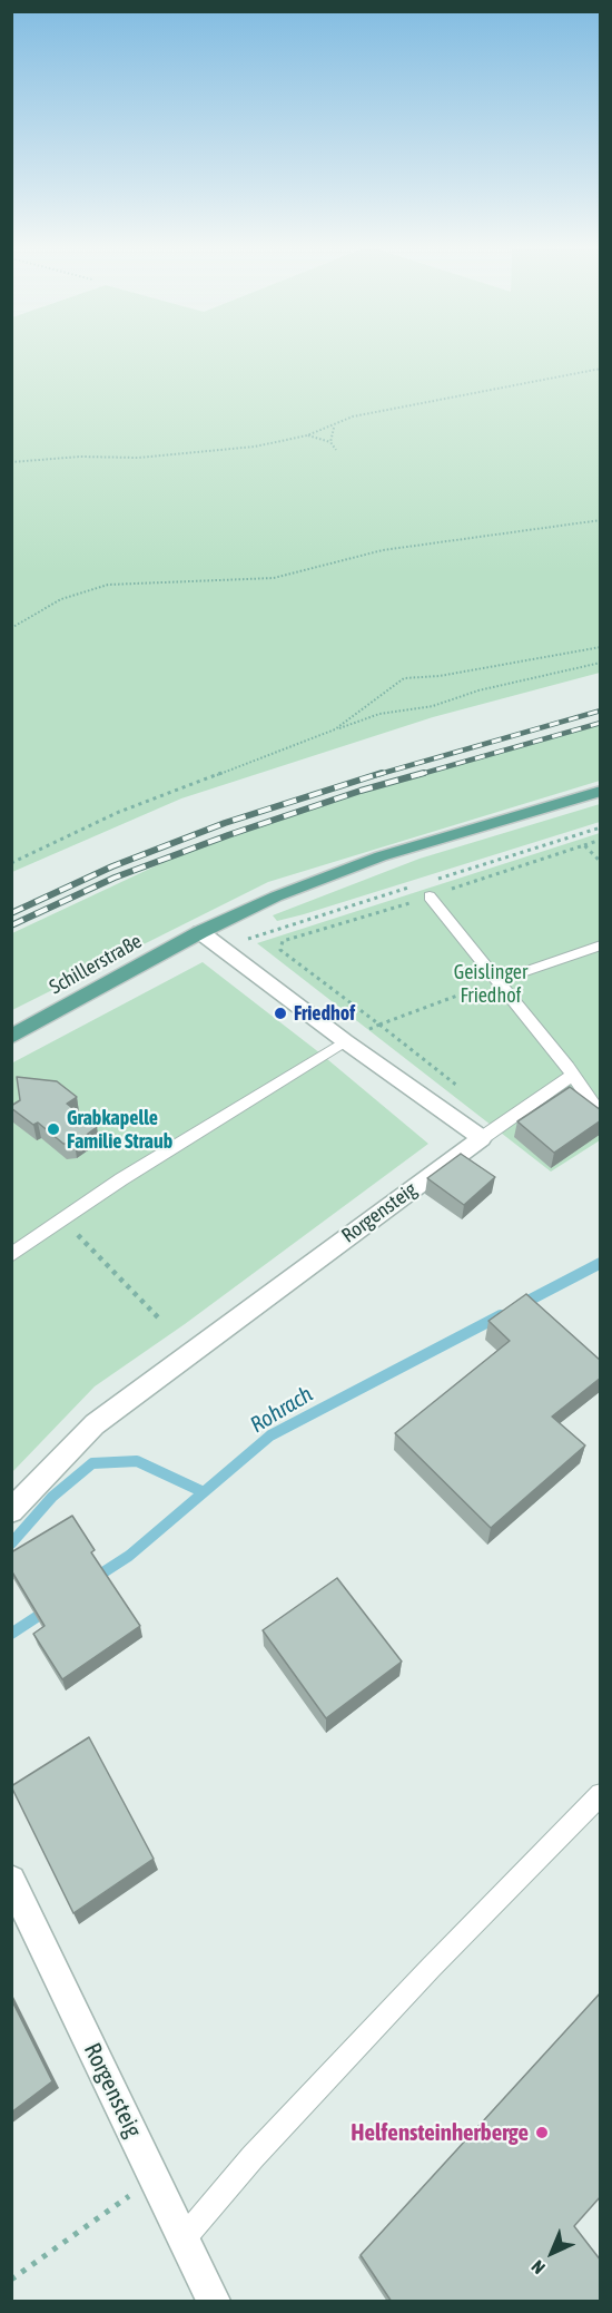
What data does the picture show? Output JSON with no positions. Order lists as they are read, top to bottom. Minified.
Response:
{"streets":{"main road":["Schillerstraße"],"street":["Rorgensteig"]},"water":["Rohrach"],"parks":["Geislinger Friedhof"],"places":["Friedhof","Grabkapelle Familie Straub","Helfensteinherberge"],"north":"bottom left"}
